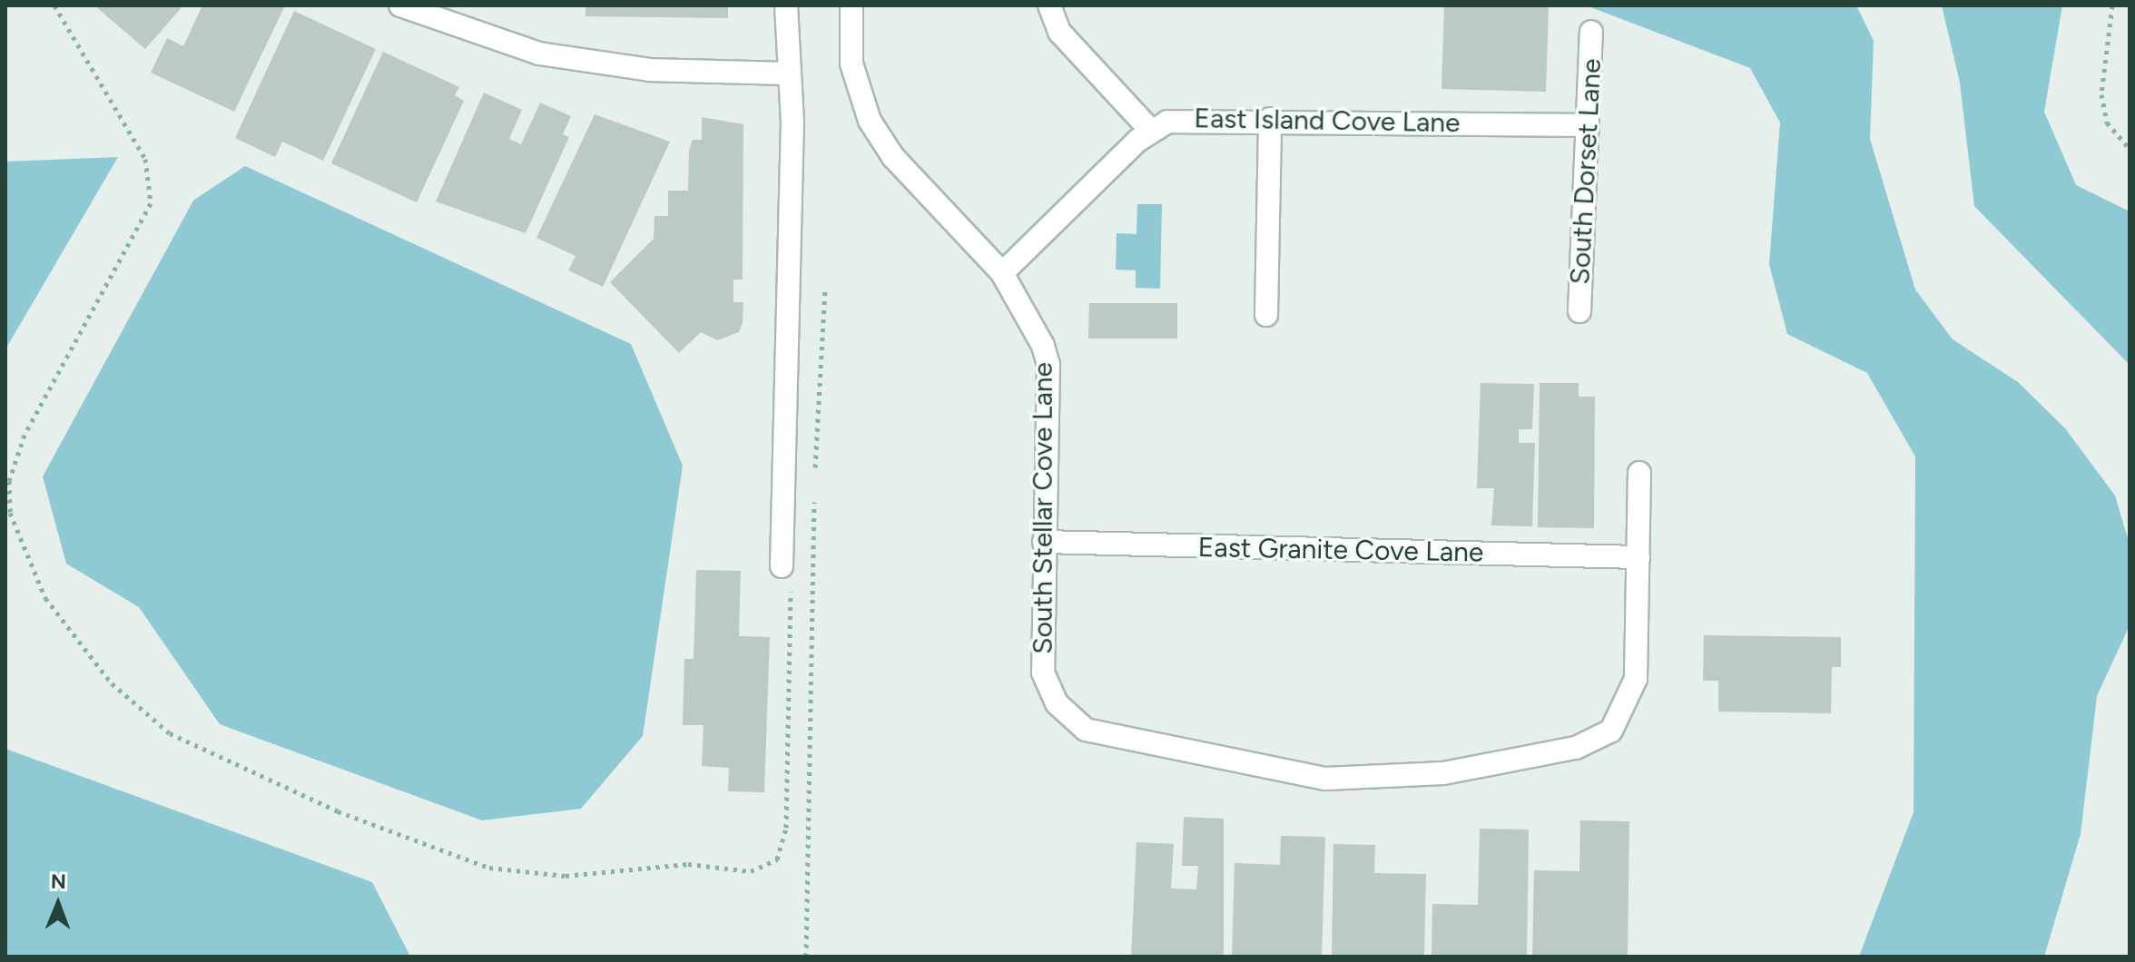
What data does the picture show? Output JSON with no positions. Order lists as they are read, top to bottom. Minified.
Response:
{"streets":{"street":["East Island Cove Lane","South Dorset Lane","South Stellar Cove Lane","East Granite Cove Lane"]},"crossings":[["East Island Cove Lane","South Dorset Lane"],["East Island Cove Lane","South Stellar Cove Lane"],["South Stellar Cove Lane","East Granite Cove Lane"]],"north":"top"}
